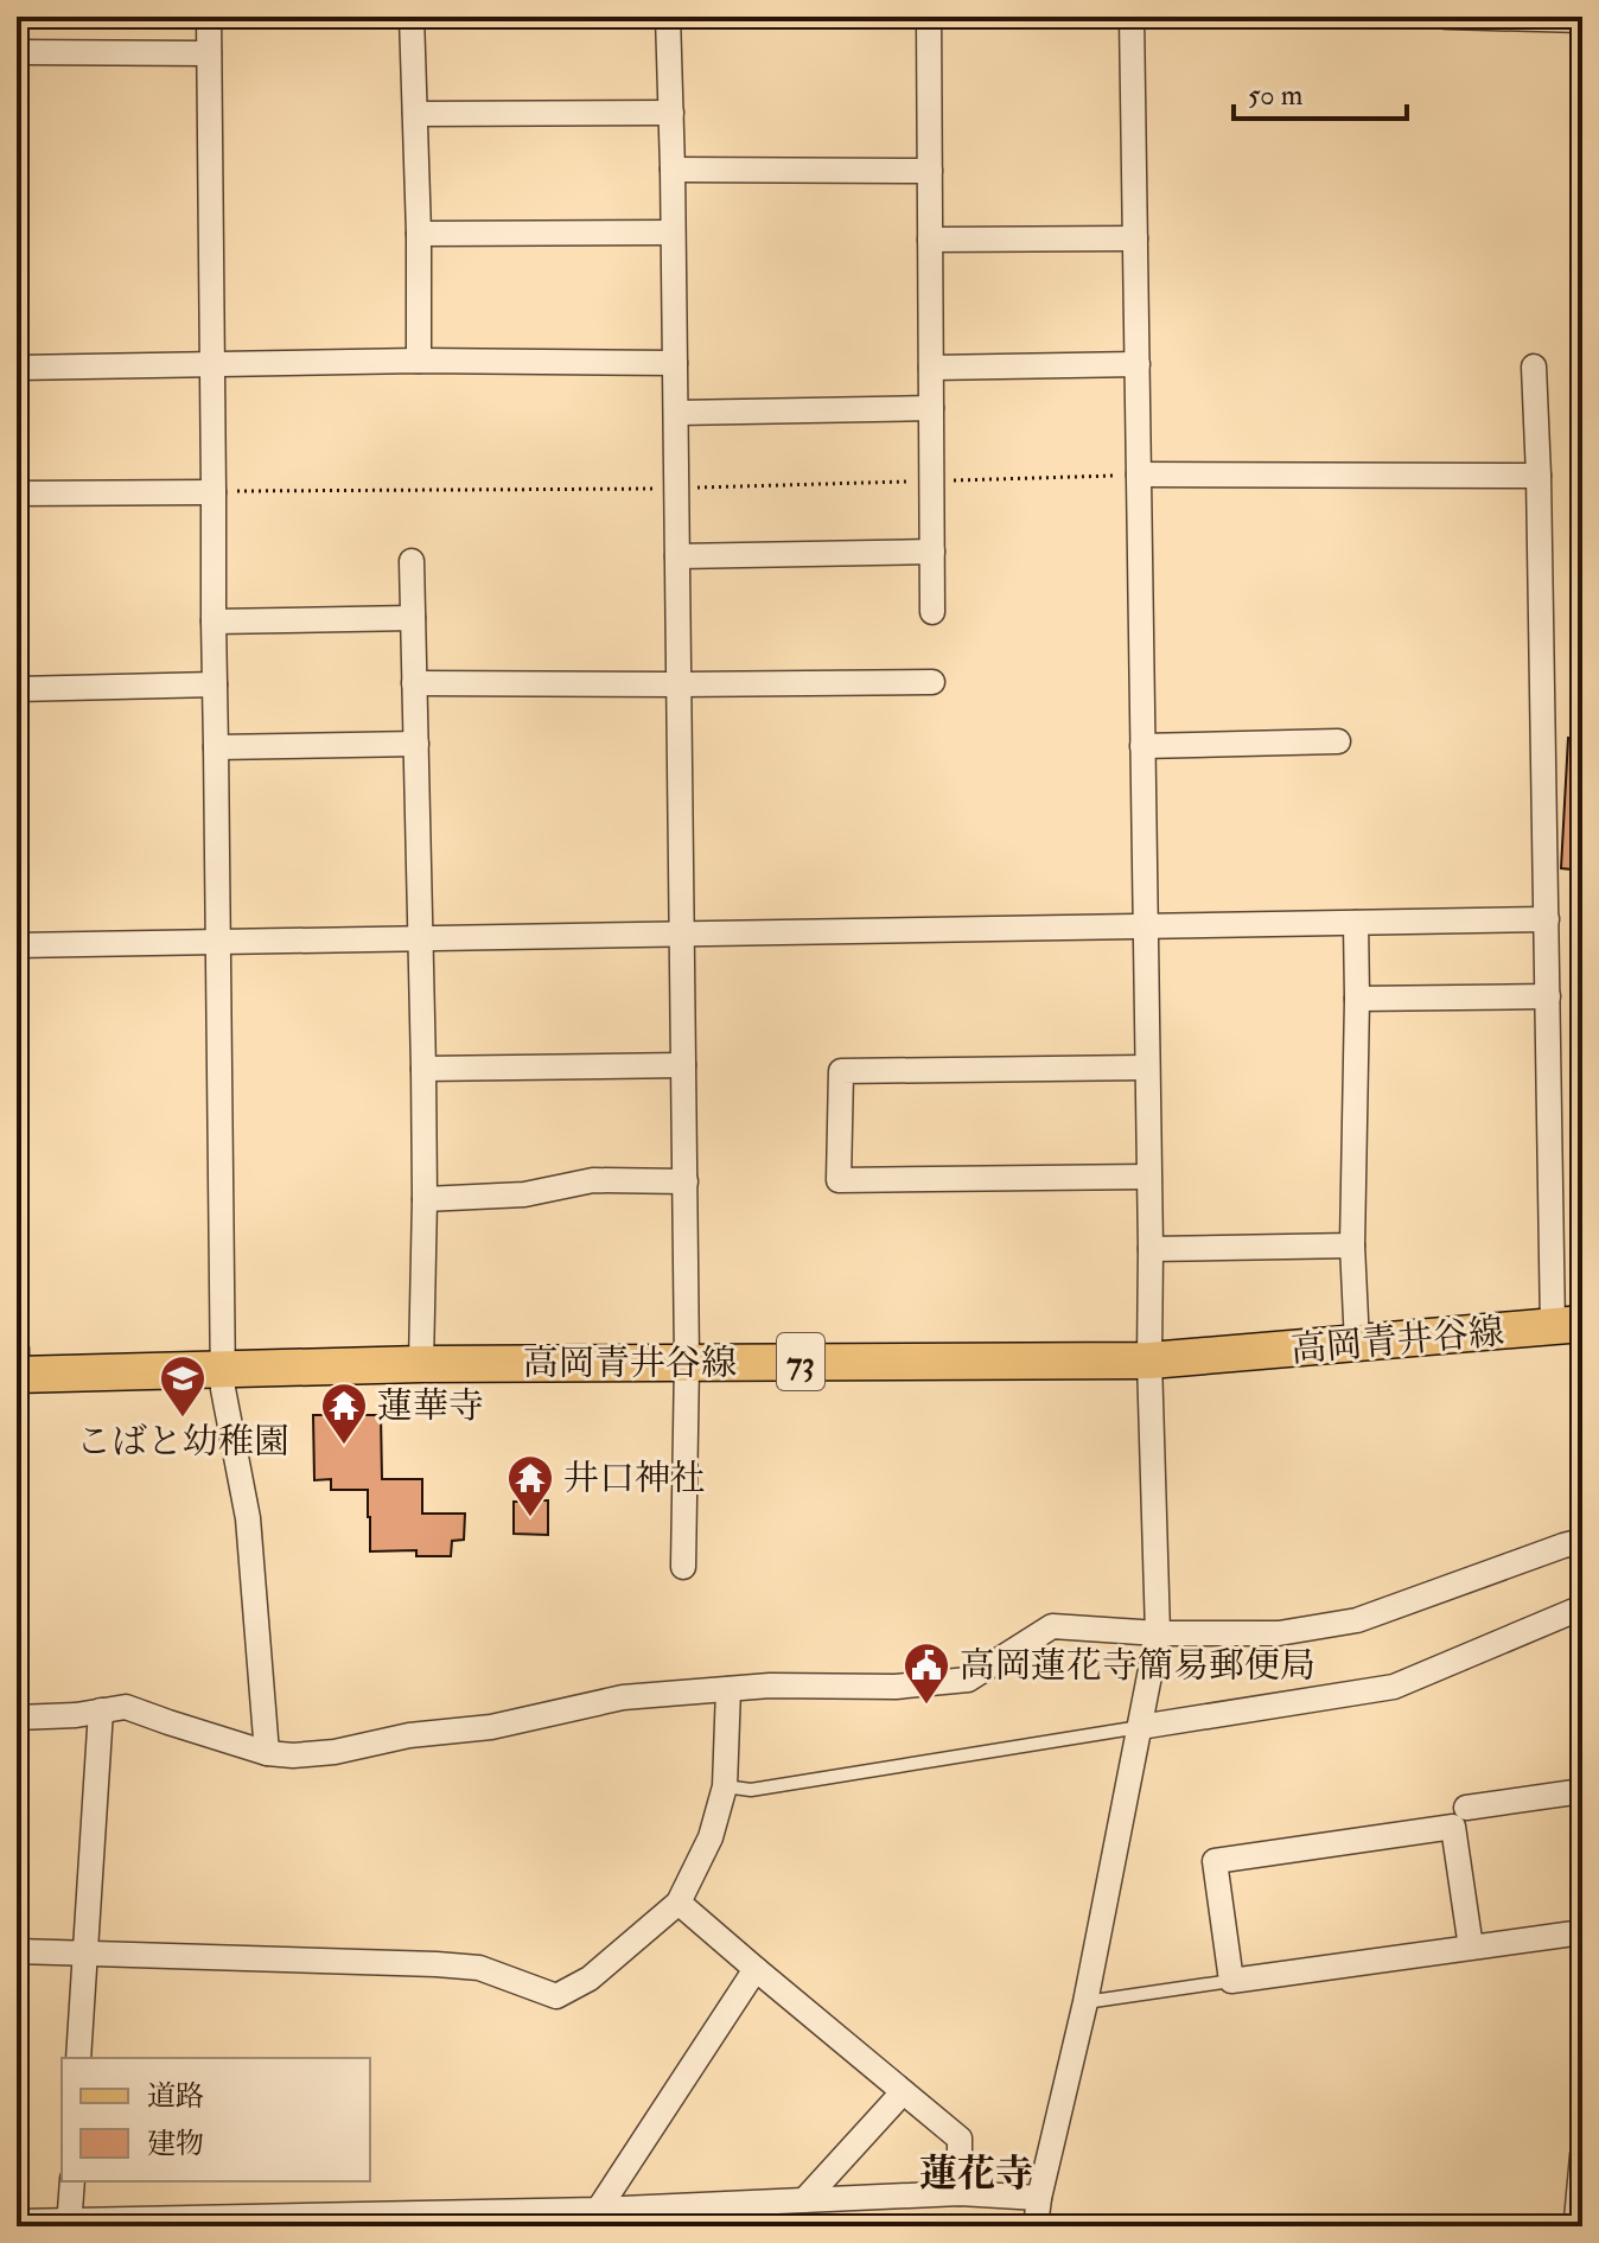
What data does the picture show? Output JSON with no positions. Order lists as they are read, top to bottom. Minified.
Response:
{"streets":{"main road":["高岡青井谷線","73"]},"districts":["蓮花寺"],"places":{"school or university":["こばと幼稚園"],"temple":["蓮華寺","井口神社"],"public building":["高岡蓮花寺簡易郵便局"]},"legend":["道路","建物"],"scale_bar":"50 m"}
